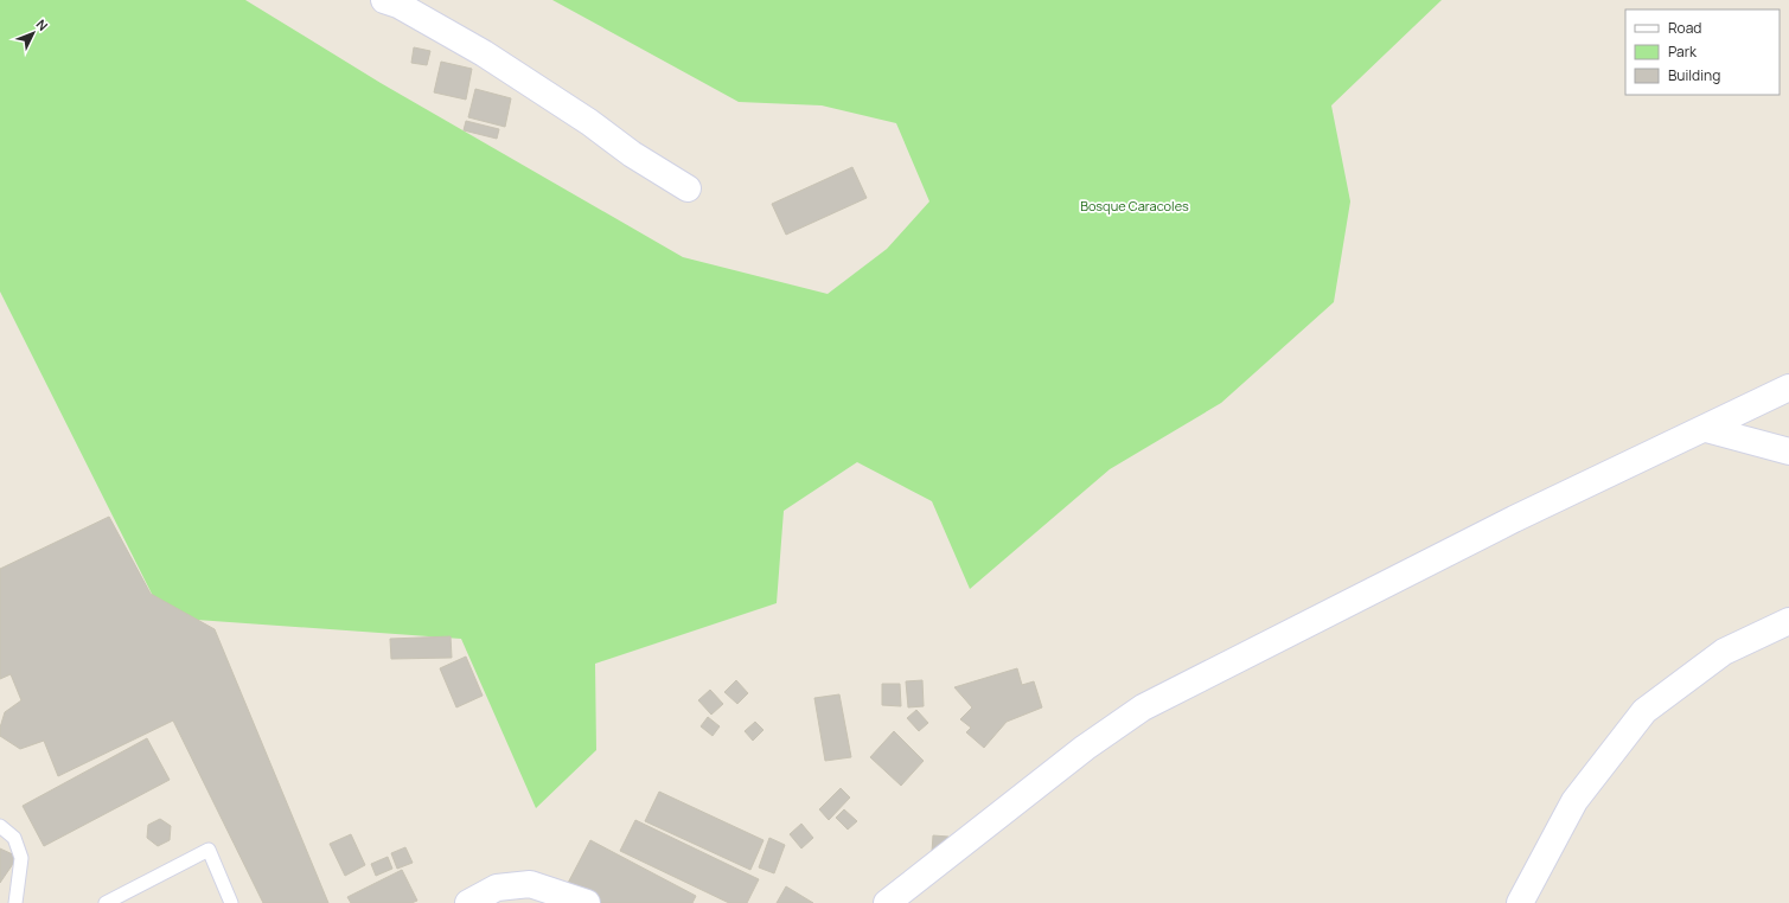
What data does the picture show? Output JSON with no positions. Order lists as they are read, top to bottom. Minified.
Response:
{"parks":["Bosque Caracoles"],"legend":["Road","Park","Building"],"north":"top right"}
